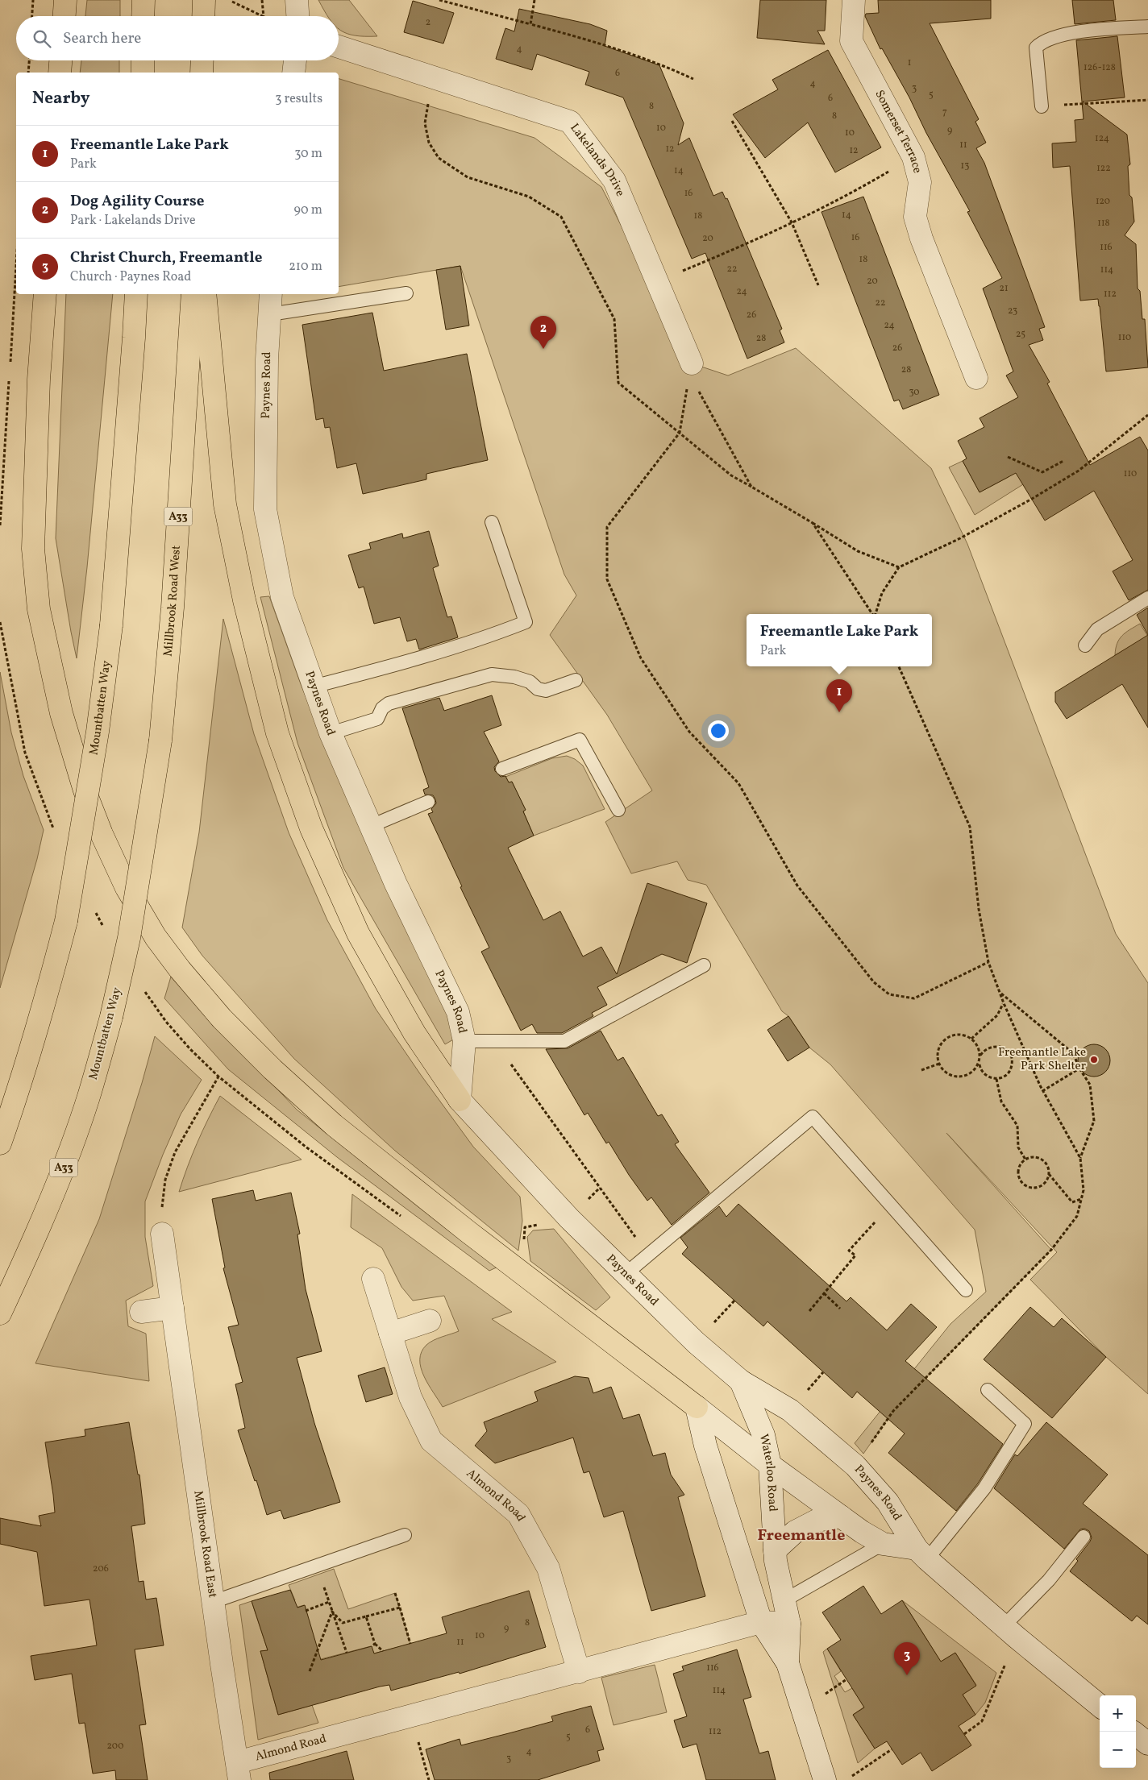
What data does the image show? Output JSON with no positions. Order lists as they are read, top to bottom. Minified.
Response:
{"streets":{"highway":["A33","Millbrook Road West","Mountbatten Way"],"street":["Somerset Terrace","Lakelands Drive","Paynes Road","Waterloo Road","Almond Road","Millbrook Road East"]},"crossings":[["Paynes Road","Waterloo Road"],["Millbrook Road West","Mountbatten Way"],["Waterloo Road","Almond Road"],["Almond Road","Millbrook Road East"]],"districts":["Freemantle"],"places":["Freemantle Lake Park Shelter"],"house_numbers":["2","4","1","126-128","6","4","3","5","6","8","7","8","10","9","10","124","11","12","12","13","122","14","16","120","14","18","118","16","20","116","18","22","114","20","21","24","112","22","23","26","24","25","110","28","26","28","30","110","206","8","9","10","11","116","114","6","112","5","200","4","3"],"page":{"search":"Search here","heading":["Nearby","3 results"],"list":[{"mark":"1","name":"Freemantle Lake Park","note":"Park","value":"30 m"},{"mark":"2","name":"Dog Agility Course","note":"Park · Lakelands Drive","value":"90 m"},{"mark":"3","name":"Christ Church, Freemantle","note":"Church · Paynes Road","value":"210 m"}],"pins":["2","1","3"],"popup":["Freemantle Lake Park","Park"],"map_buttons":["+","−"]}}
